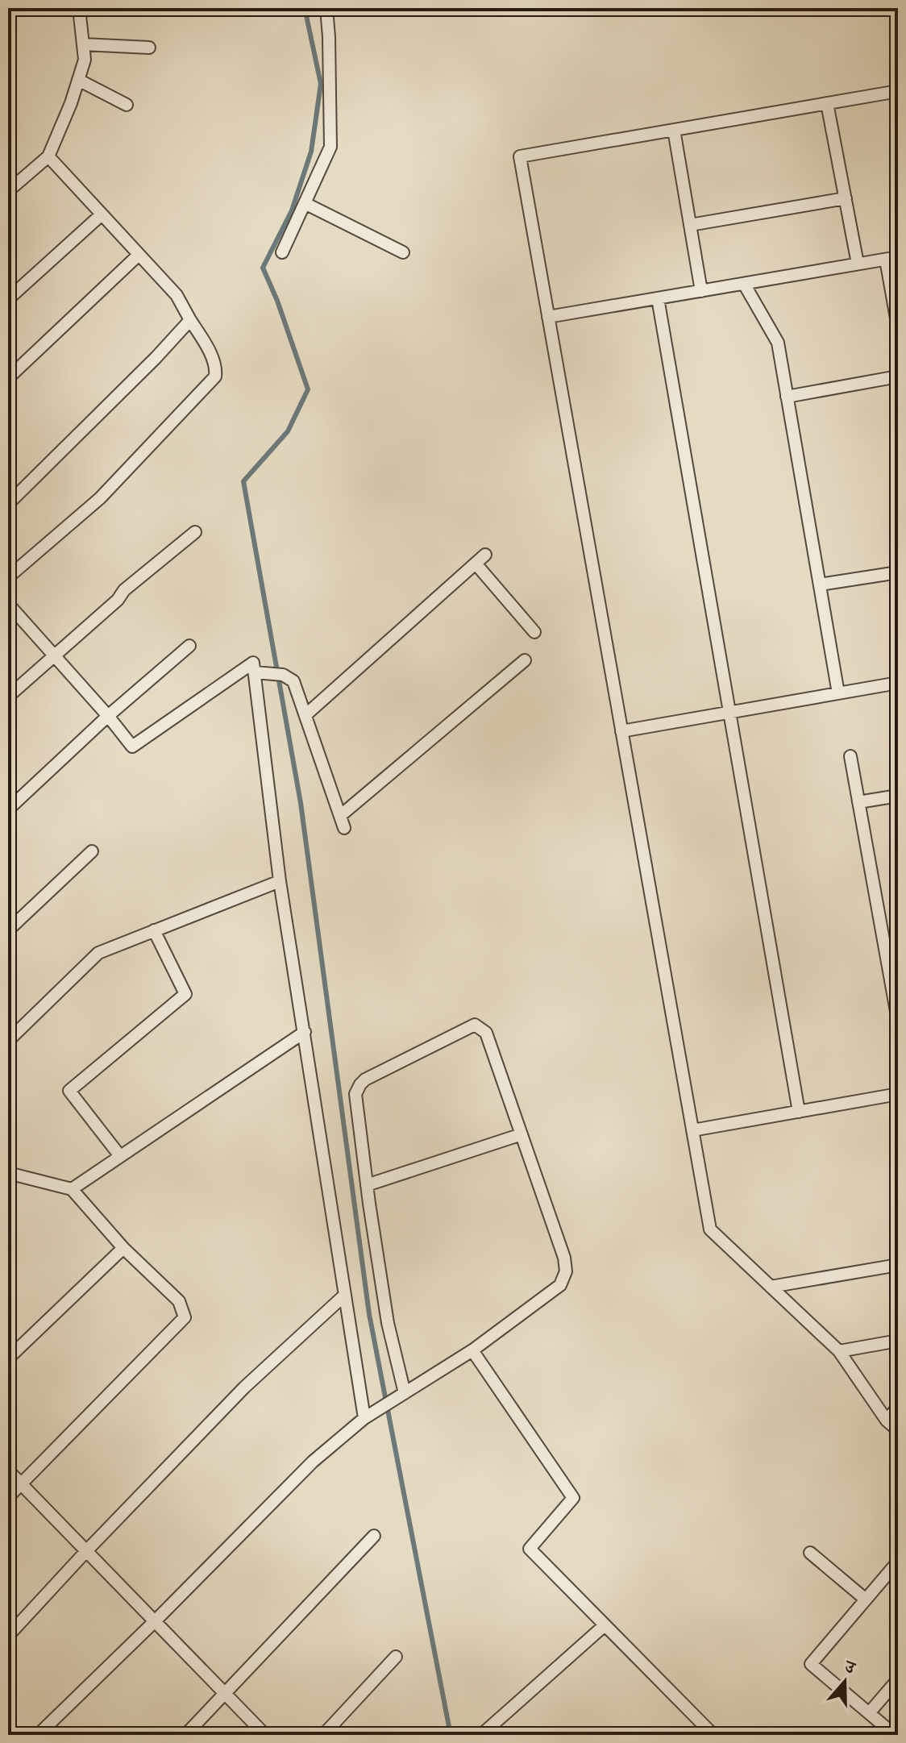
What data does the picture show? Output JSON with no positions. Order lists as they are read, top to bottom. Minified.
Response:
{"north":"top"}
